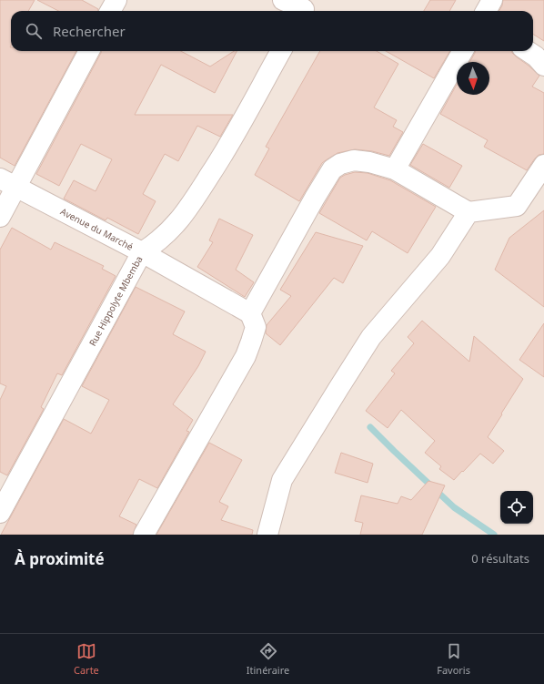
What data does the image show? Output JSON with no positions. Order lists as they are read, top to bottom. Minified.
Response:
{"streets":{"street":["Avenue du Marché","Rue Hippolyte Mbemba"]},"crossings":[["Avenue du Marché","Rue Hippolyte Mbemba"]],"north":"bottom","page":{"search":"Rechercher","heading":["À proximité","0 résultats"],"nav":["Carte","Itinéraire","Favoris"]}}
